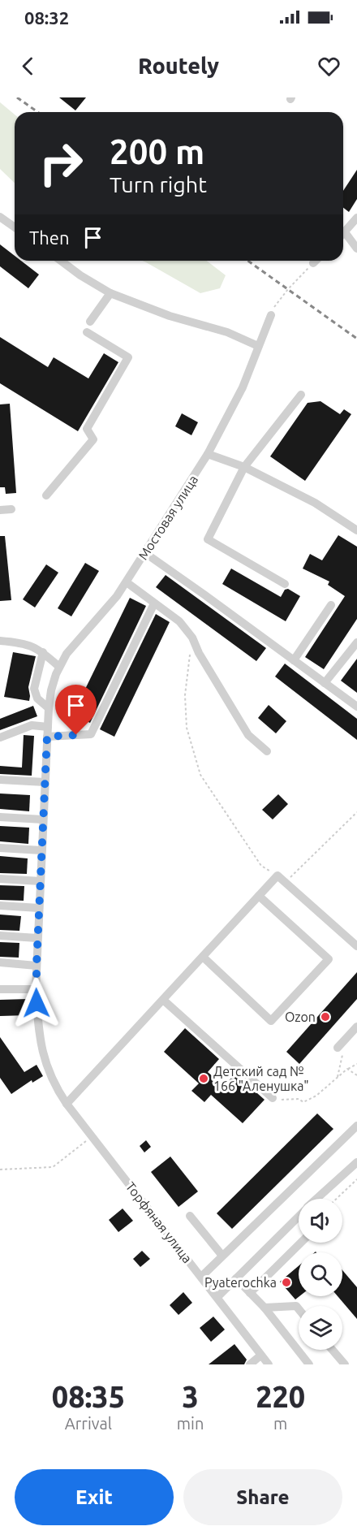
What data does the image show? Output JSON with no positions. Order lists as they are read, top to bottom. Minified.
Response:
{"streets":{"street":["Мостовая улица","Торфяная улица"]},"crossings":[["Мостовая улица","Торфяная улица"]],"places":["Ozon","Детский сад № 166 \"Аленушка\"","Pyaterochka"],"page":{"status":"08:32","header":"Routely","turn":["200 m","Turn right"],"then":"Then","eta":["08:35","Arrival","3","min","220","m"],"buttons":["Exit","Share"]}}
